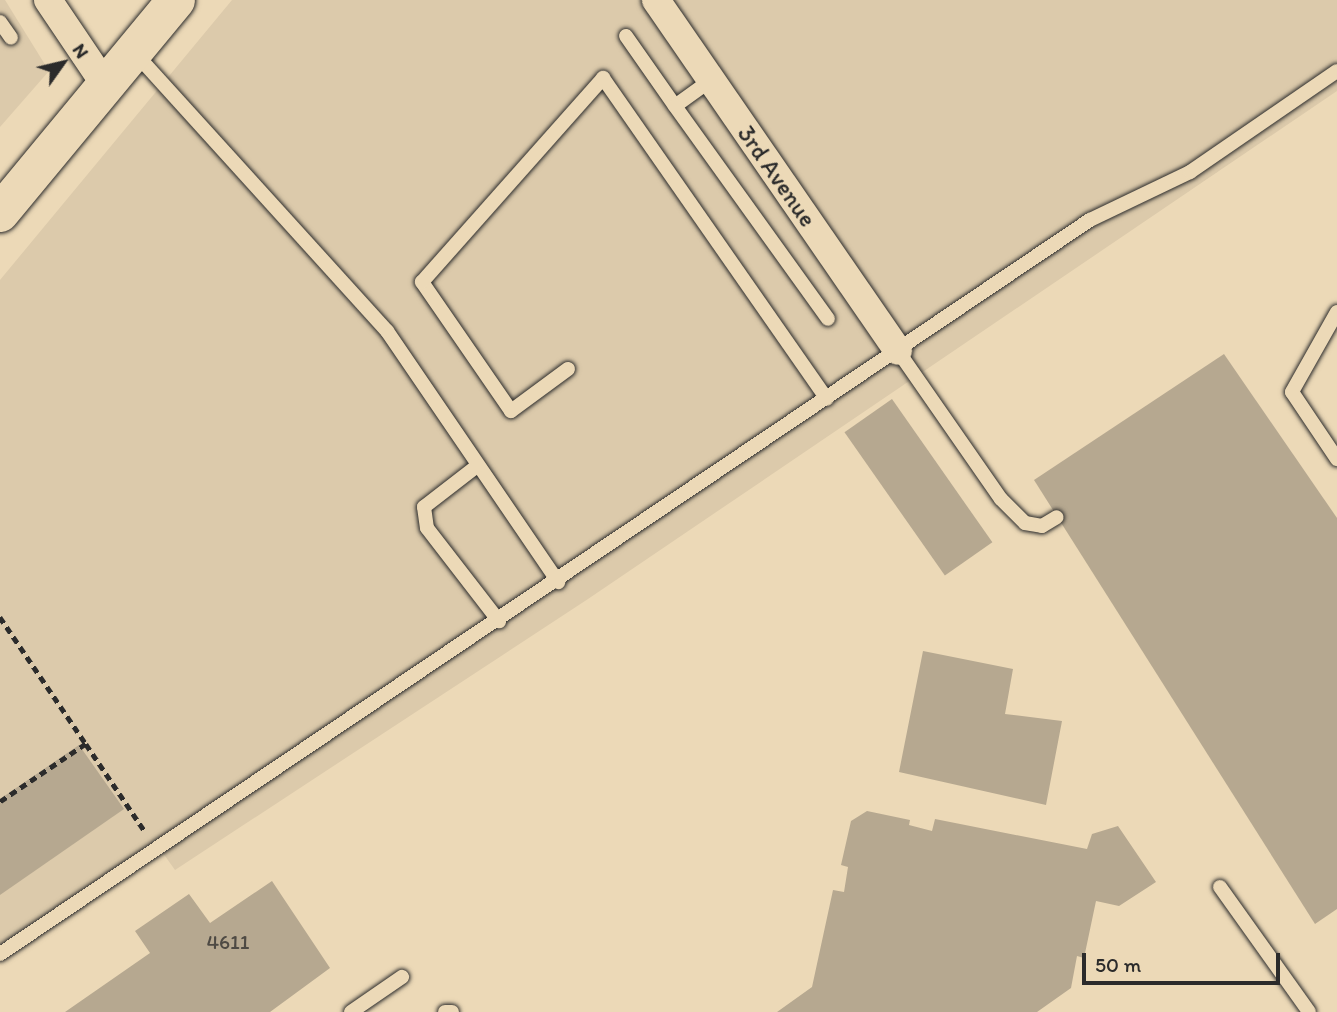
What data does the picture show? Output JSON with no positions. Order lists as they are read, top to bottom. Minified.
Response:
{"streets":{"street":["3rd Avenue"]},"house_numbers":["4611"],"scale_bar":"50 m","north":"top right"}
